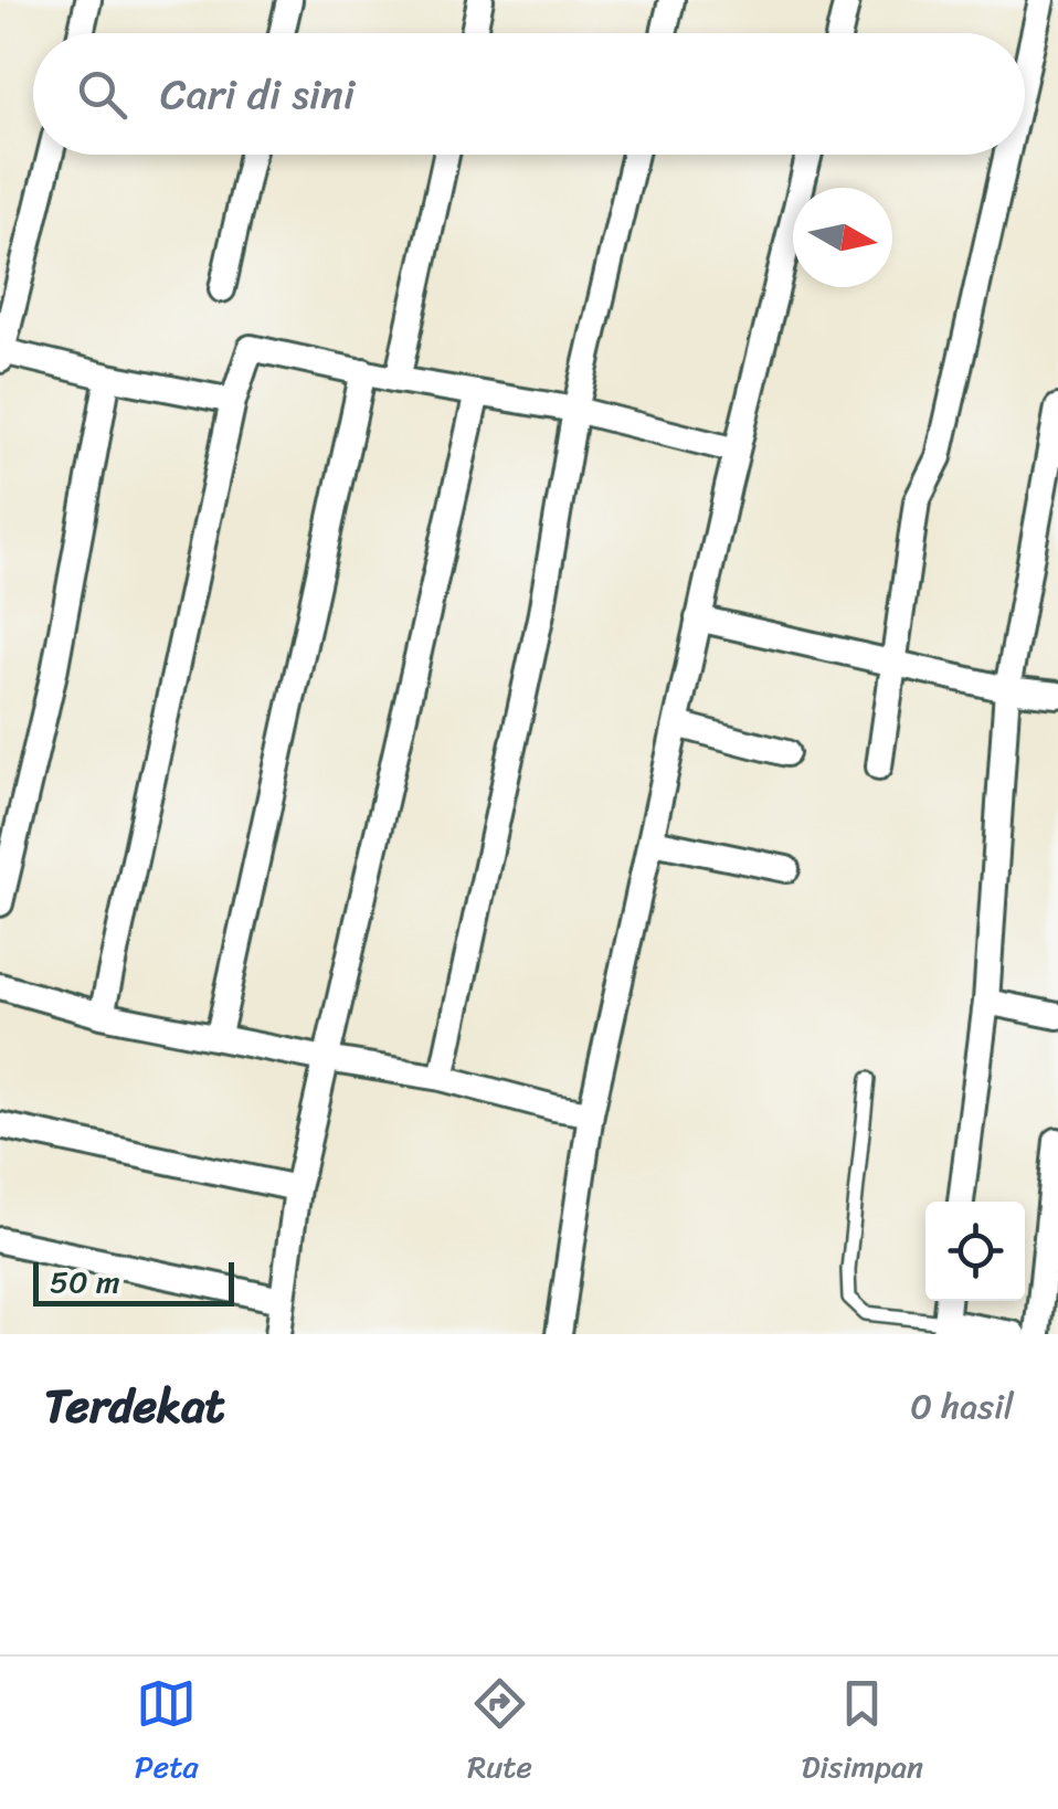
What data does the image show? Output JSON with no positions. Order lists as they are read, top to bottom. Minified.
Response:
{"scale_bar":"50 m","north":"right","page":{"search":"Cari di sini","scale":"50 m","heading":["Terdekat","0 hasil"],"nav":["Peta","Rute","Disimpan"]}}
